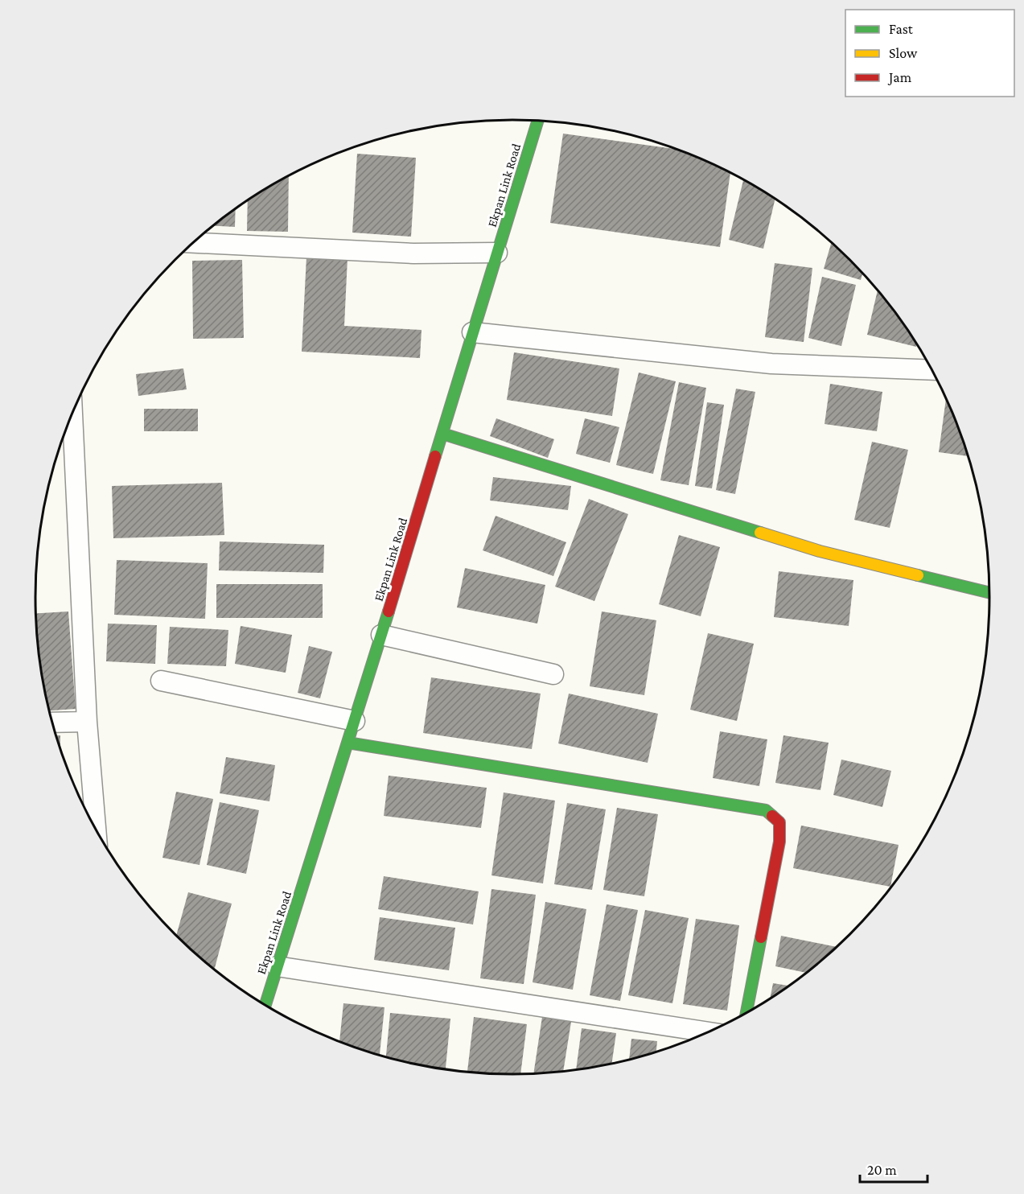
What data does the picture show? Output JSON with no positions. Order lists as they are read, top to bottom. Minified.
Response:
{"streets":{"street":["Ekpan Link Road"]},"legend":["Fast","Slow","Jam"],"scale_bar":"20 m"}
